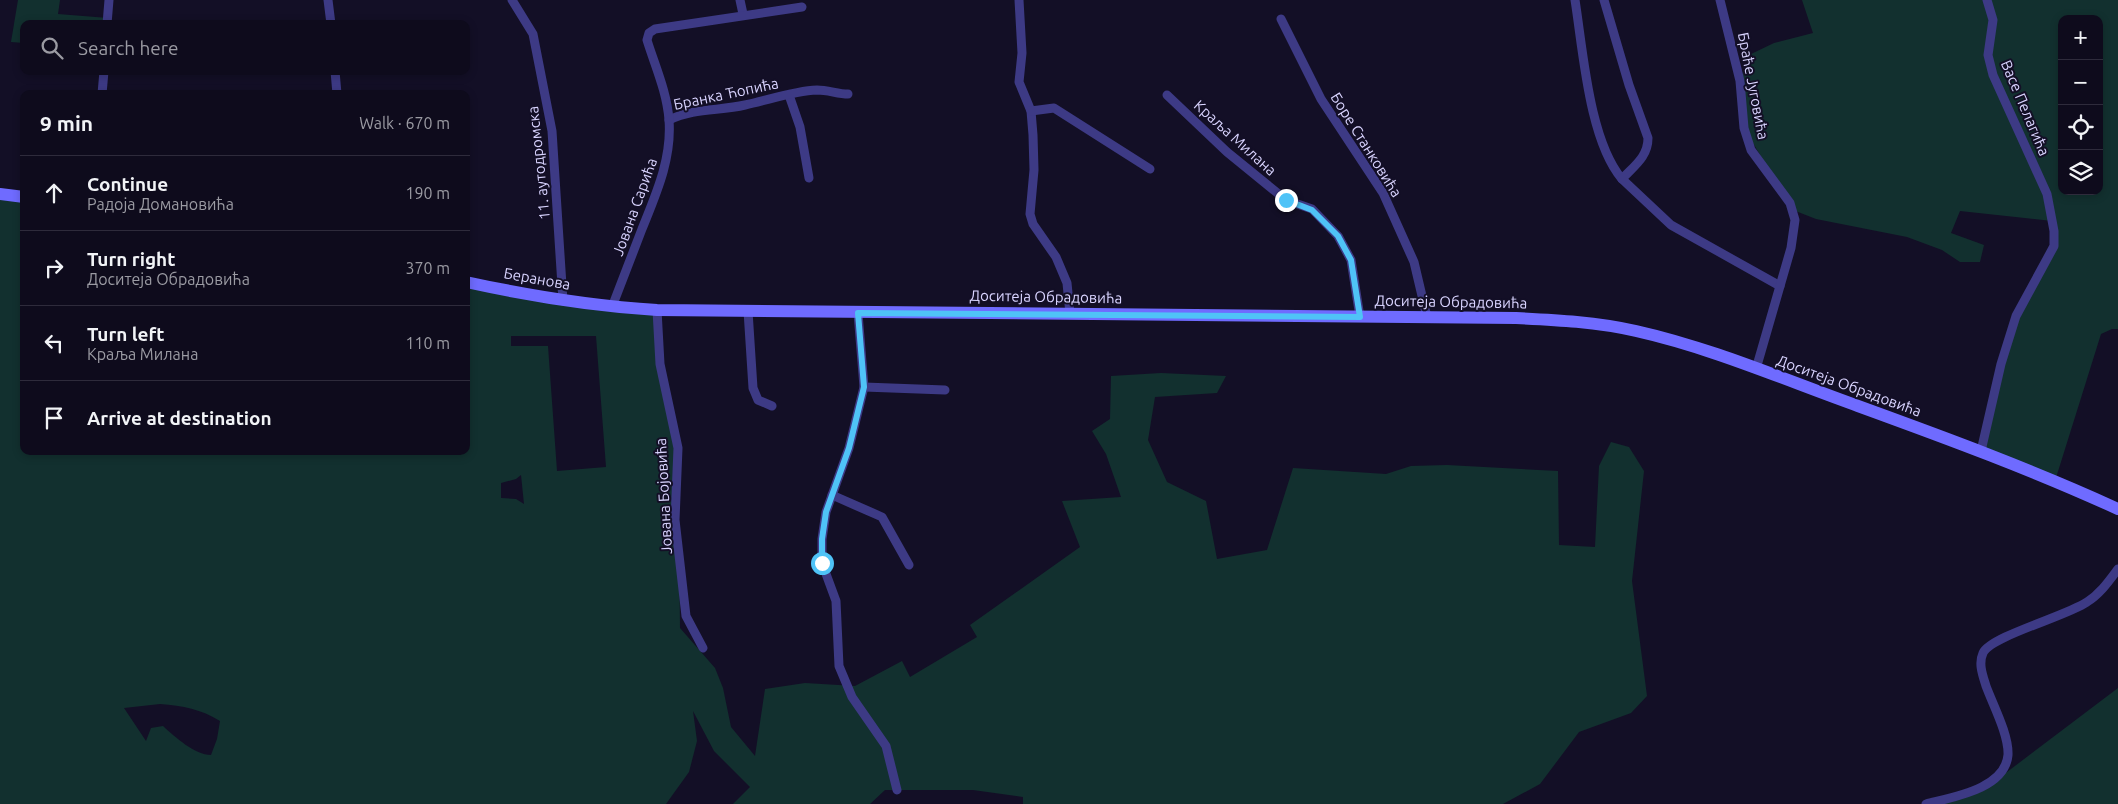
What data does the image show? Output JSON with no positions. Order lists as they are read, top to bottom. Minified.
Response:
{"streets":{"main road":["Беранова","Доситеја Обрадовића"],"street":["Браће Југовића","Бранка Ћопића","Васе Пелагића","Краља Милана","Боре Станковића","11. аутодромска","Јована Сарића","Јована Бојовића"]},"crossings":[["Браће Југовића","Доситеја Обрадовића"],["Бранка Ћопића","Јована Сарића"],["Васе Пелагића","Доситеја Обрадовића"],["Краља Милана","Доситеја Обрадовића"],["Боре Станковића","Доситеја Обрадовића"],["11. аутодромска","Беранова"],["Јована Сарића","Беранова"],["Јована Сарића","Доситеја Обрадовића"],["Беранова","Доситеја Обрадовића"],["Доситеја Обрадовића","Јована Бојовића"]],"page":{"map_buttons":["+","−"],"search":"Search here","heading":["9 min","Walk · 670 m"],"list":[["Continue","Радоја Домановића","190 m"],["Turn right","Доситеја Обрадовића","370 m"],["Turn left","Краља Милана","110 m"],"Arrive at destination"]}}
